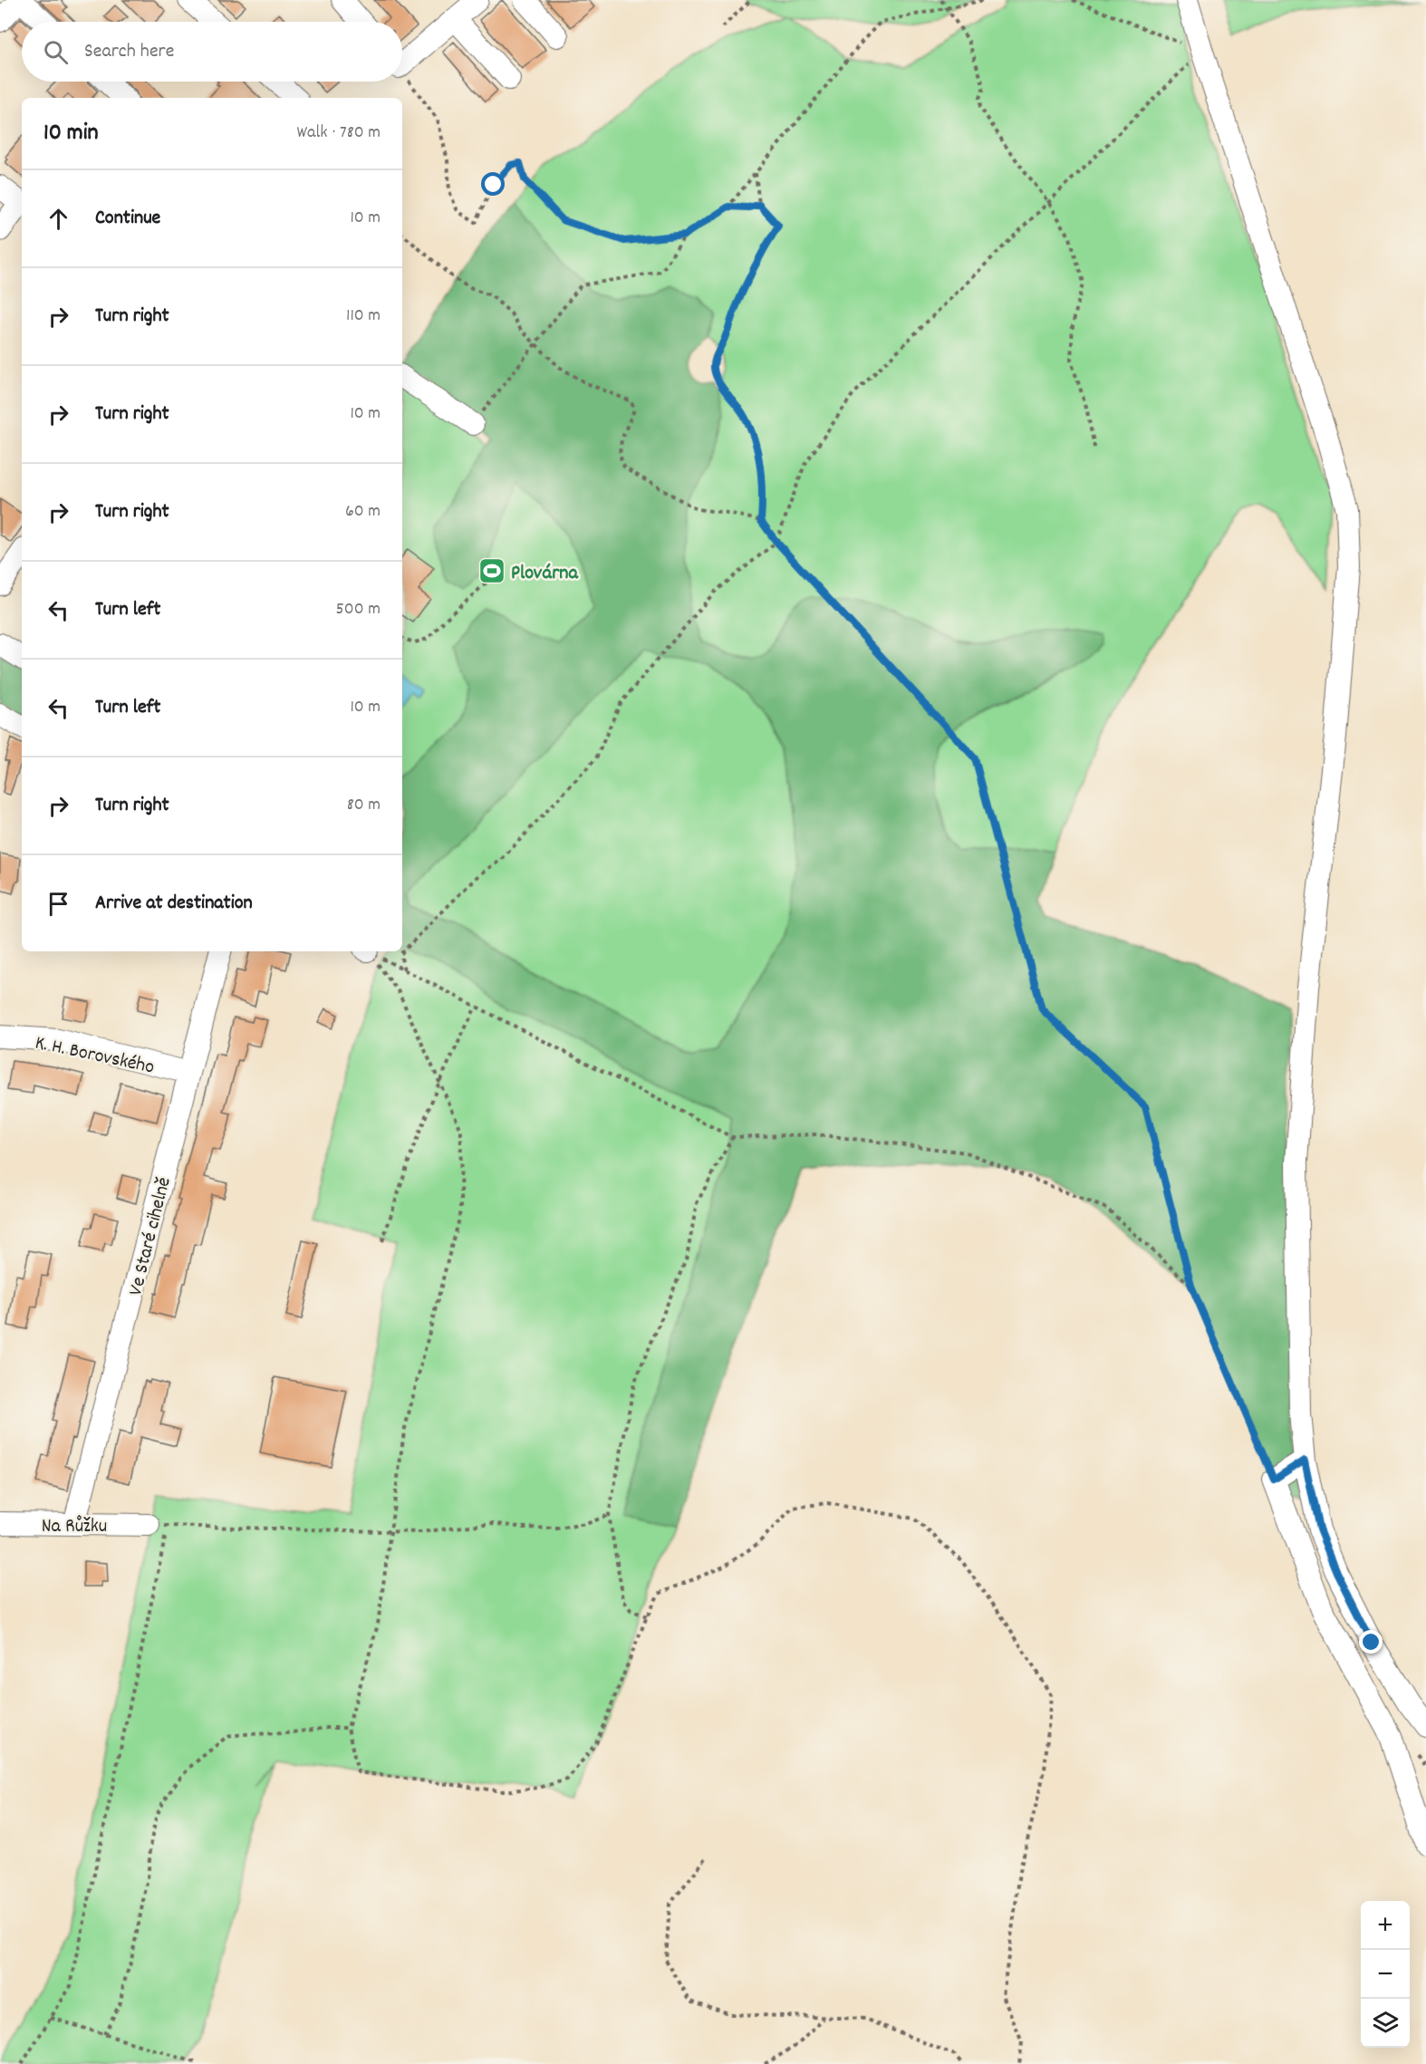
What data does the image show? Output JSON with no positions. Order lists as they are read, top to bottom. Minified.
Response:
{"streets":{"street":["K. H. Borovského","Ve Staré cihelně","Na Růžku"]},"crossings":[["K. H. Borovského","Ve Staré cihelně"],["Ve Staré cihelně","Na Růžku"]],"places":{"sports":["Plovárna"]},"page":{"search":"Search here","heading":["10 min","Walk · 780 m"],"list":[["Continue","10 m"],["Turn right","110 m"],["Turn right","10 m"],["Turn right","60 m"],["Turn left","500 m"],["Turn left","10 m"],["Turn right","80 m"],"Arrive at destination"],"map_buttons":["+","−"]}}
